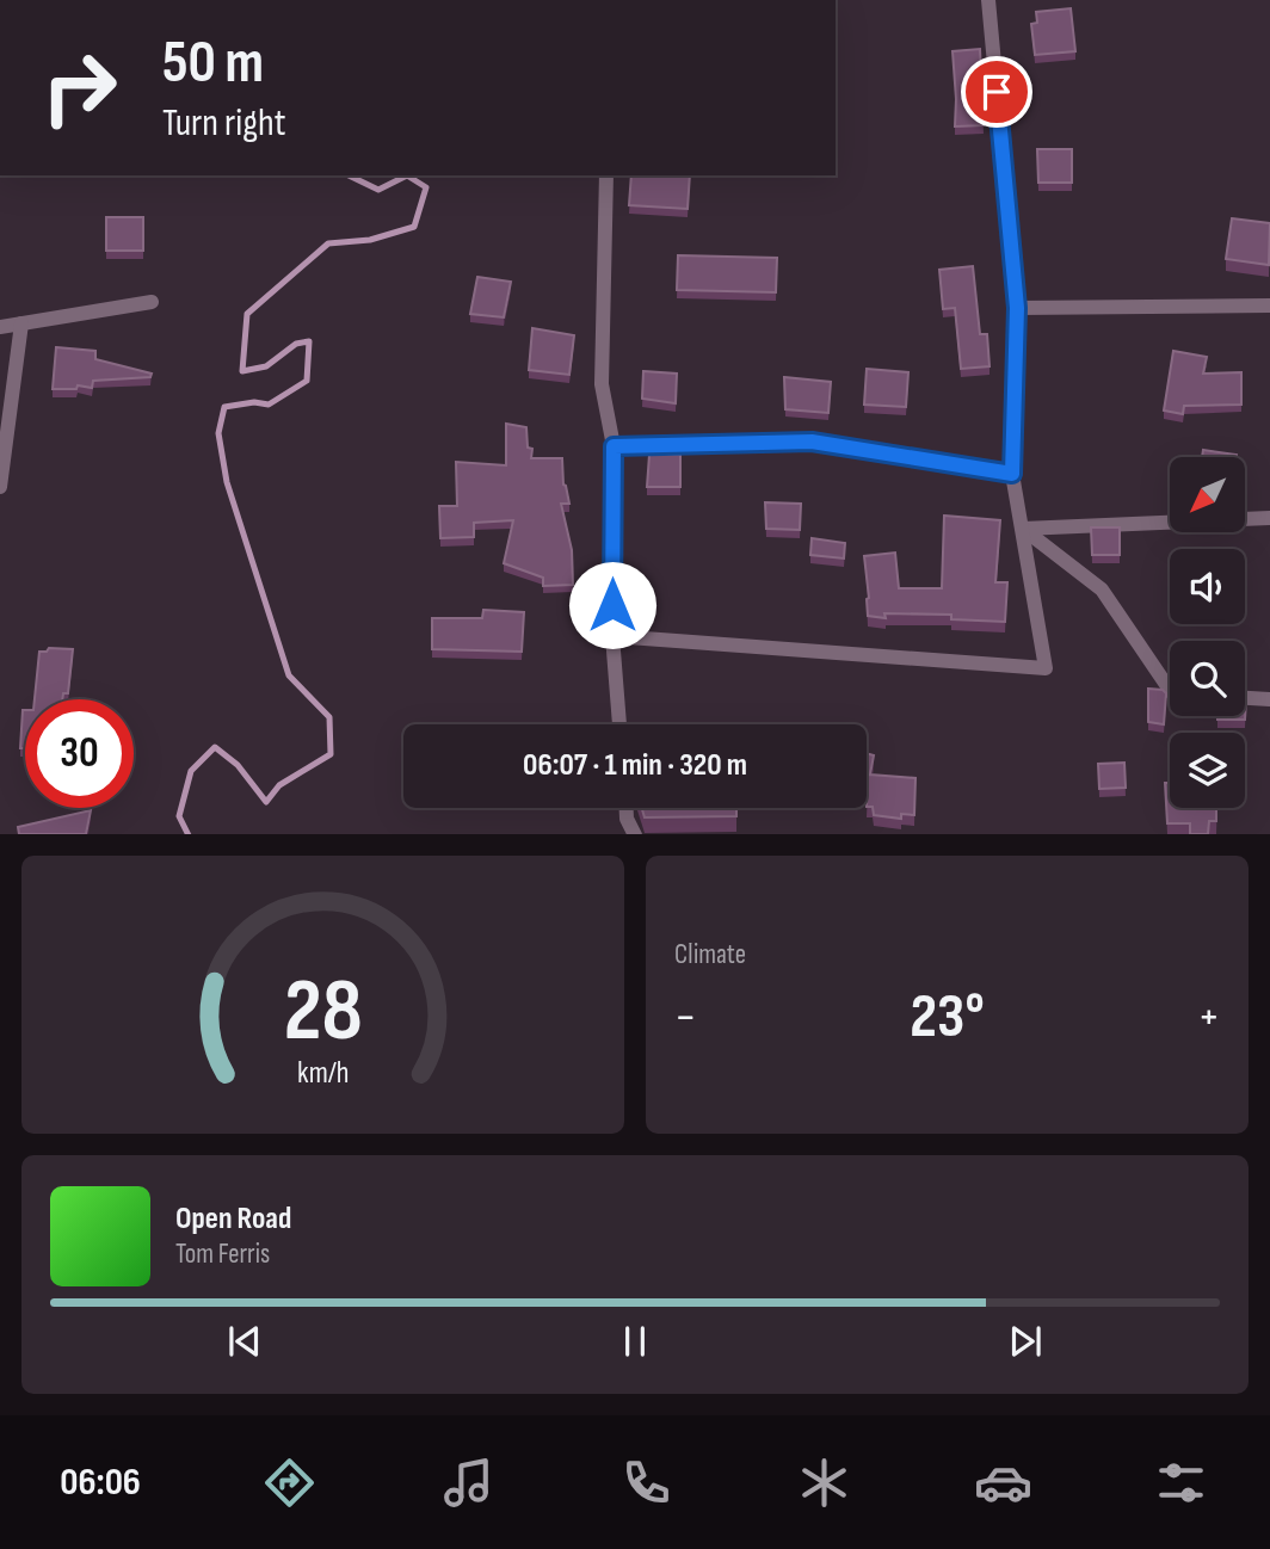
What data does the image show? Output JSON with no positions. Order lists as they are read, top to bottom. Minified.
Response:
{"north":"bottom left","page":{"turn":["50 m","Turn right"],"limit":"30","trip":"06:07 · 1 min · 320 m","tile":"Climate","heat":["−","23°","+"],"song":["Open Road","Tom Ferris"],"tabs":"06:06","gauge":["28","km/h"]}}
